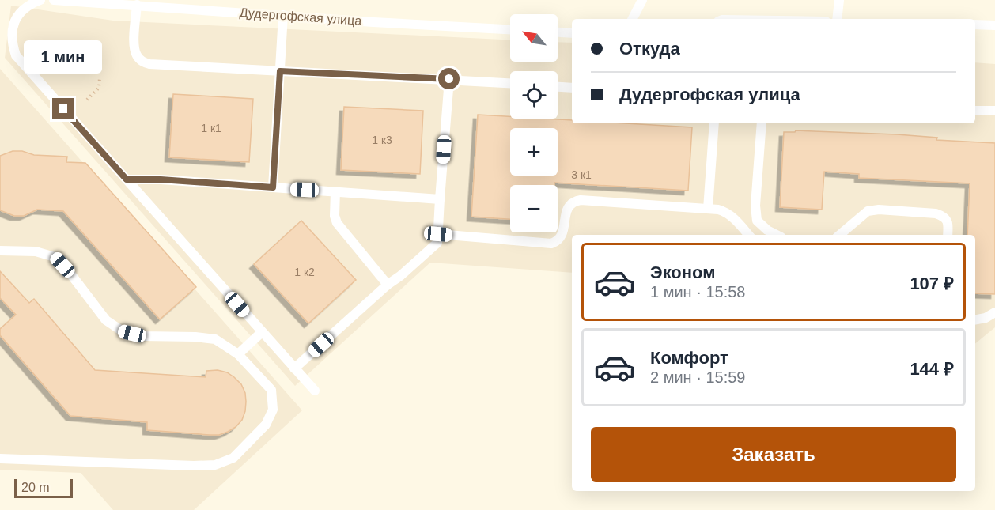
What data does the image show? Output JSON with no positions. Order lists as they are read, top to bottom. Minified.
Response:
{"streets":{"lane":["Дудергофская улица"]},"house_numbers":["1 к1","1 к3","3 к1","1 к2"],"scale_bar":"20 m","north":"top left","page":{"map_buttons":["+","−"],"banner":["Откуда","Дудергофская улица"],"bubble":"1 мин","list":[{"name":"Эконом","note":"1 мин · 15:58","value":"107 ₽"},{"name":"Комфорт","note":"2 мин · 15:59","value":"144 ₽"}],"buttons":"Заказать","scale":"20 m"}}
